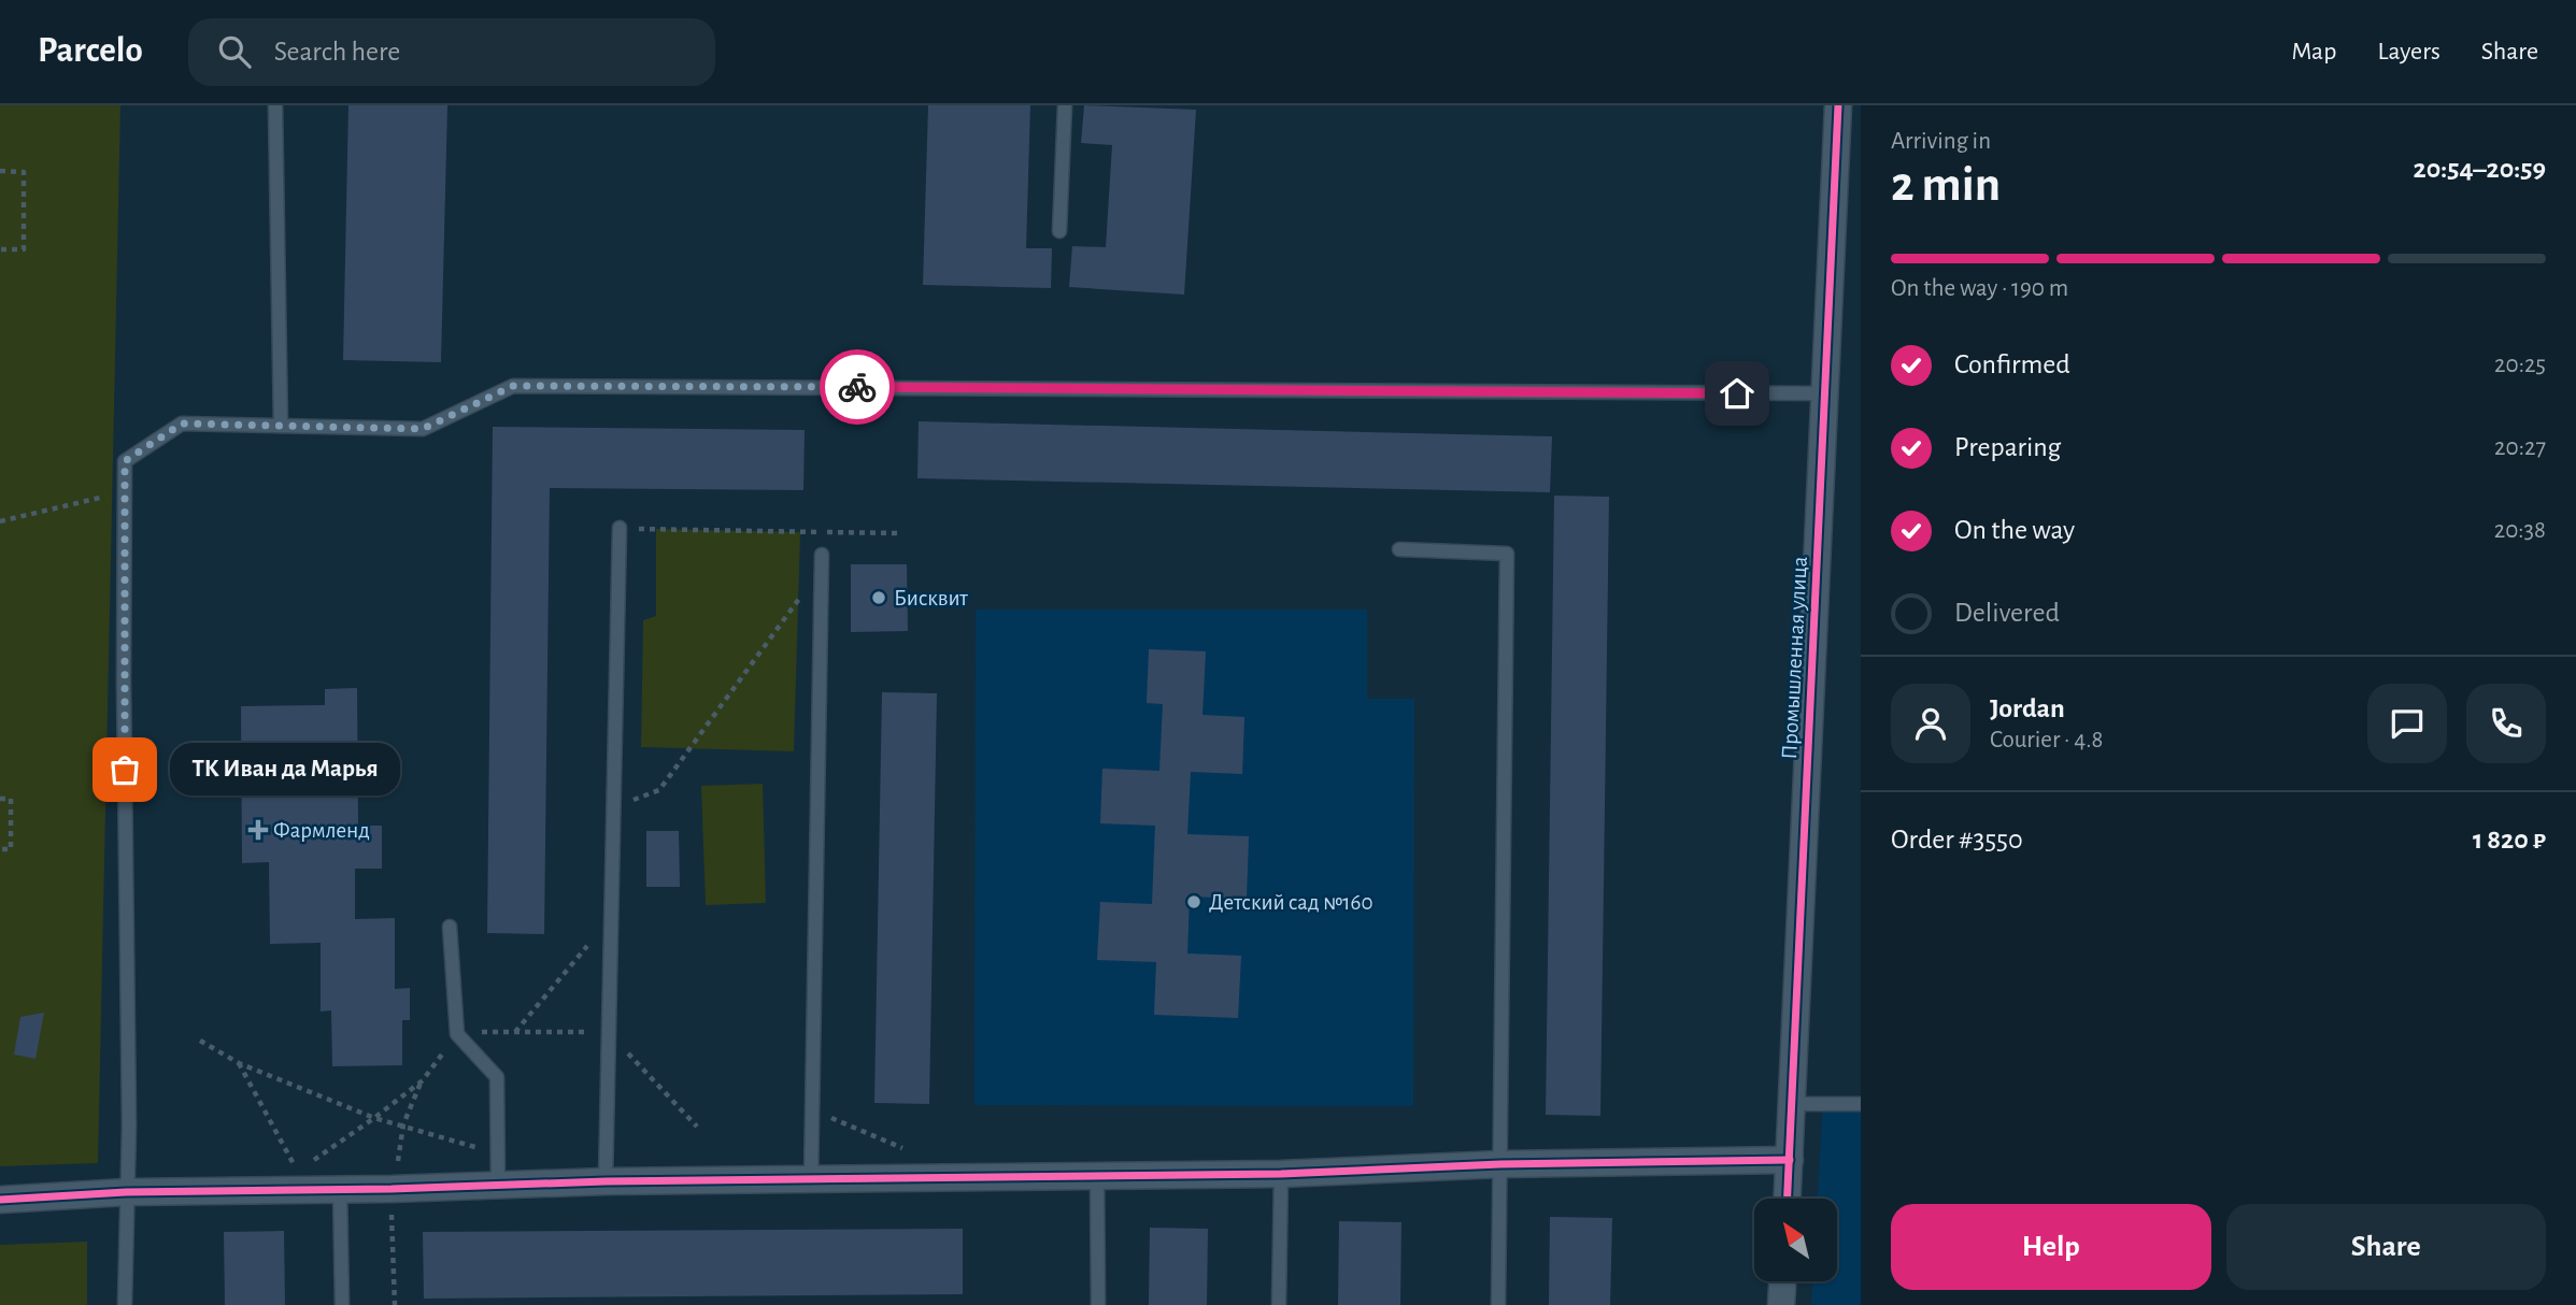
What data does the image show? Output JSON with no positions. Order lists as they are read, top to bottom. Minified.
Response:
{"streets":{"street":["Промышленная улица"]},"places":{"other":["Бисквит","ТК Иван да Марья","Детский сад №160"],"health":["Фармленд"]},"north":"top left","page":{"header":"Parcelo","search":"Search here","nav":["Map","Layers","Share"],"heading":["2 min","Arriving in","20:54–20:59"],"panel":["Jordan","Courier · 4.8","Order #3550","1 820 ₽"],"bar":"On the way · 190 m","list":[["Confirmed","20:25"],["Preparing","20:27"],["On the way","20:38"],"Delivered"],"bubble":"ТК Иван да Марья","buttons":["Help","Share"]}}
